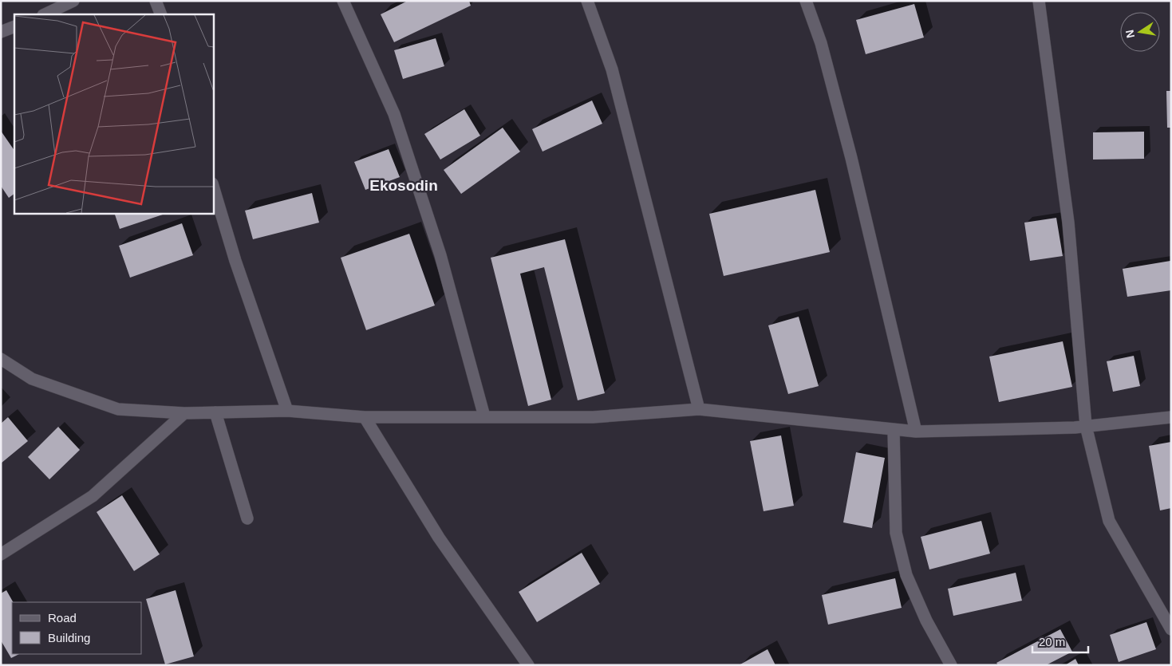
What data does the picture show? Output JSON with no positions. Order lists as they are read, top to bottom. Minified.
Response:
{"districts":["Ekosodin"],"legend":["Road","Building"],"scale_bar":"20 m","north":"left"}
